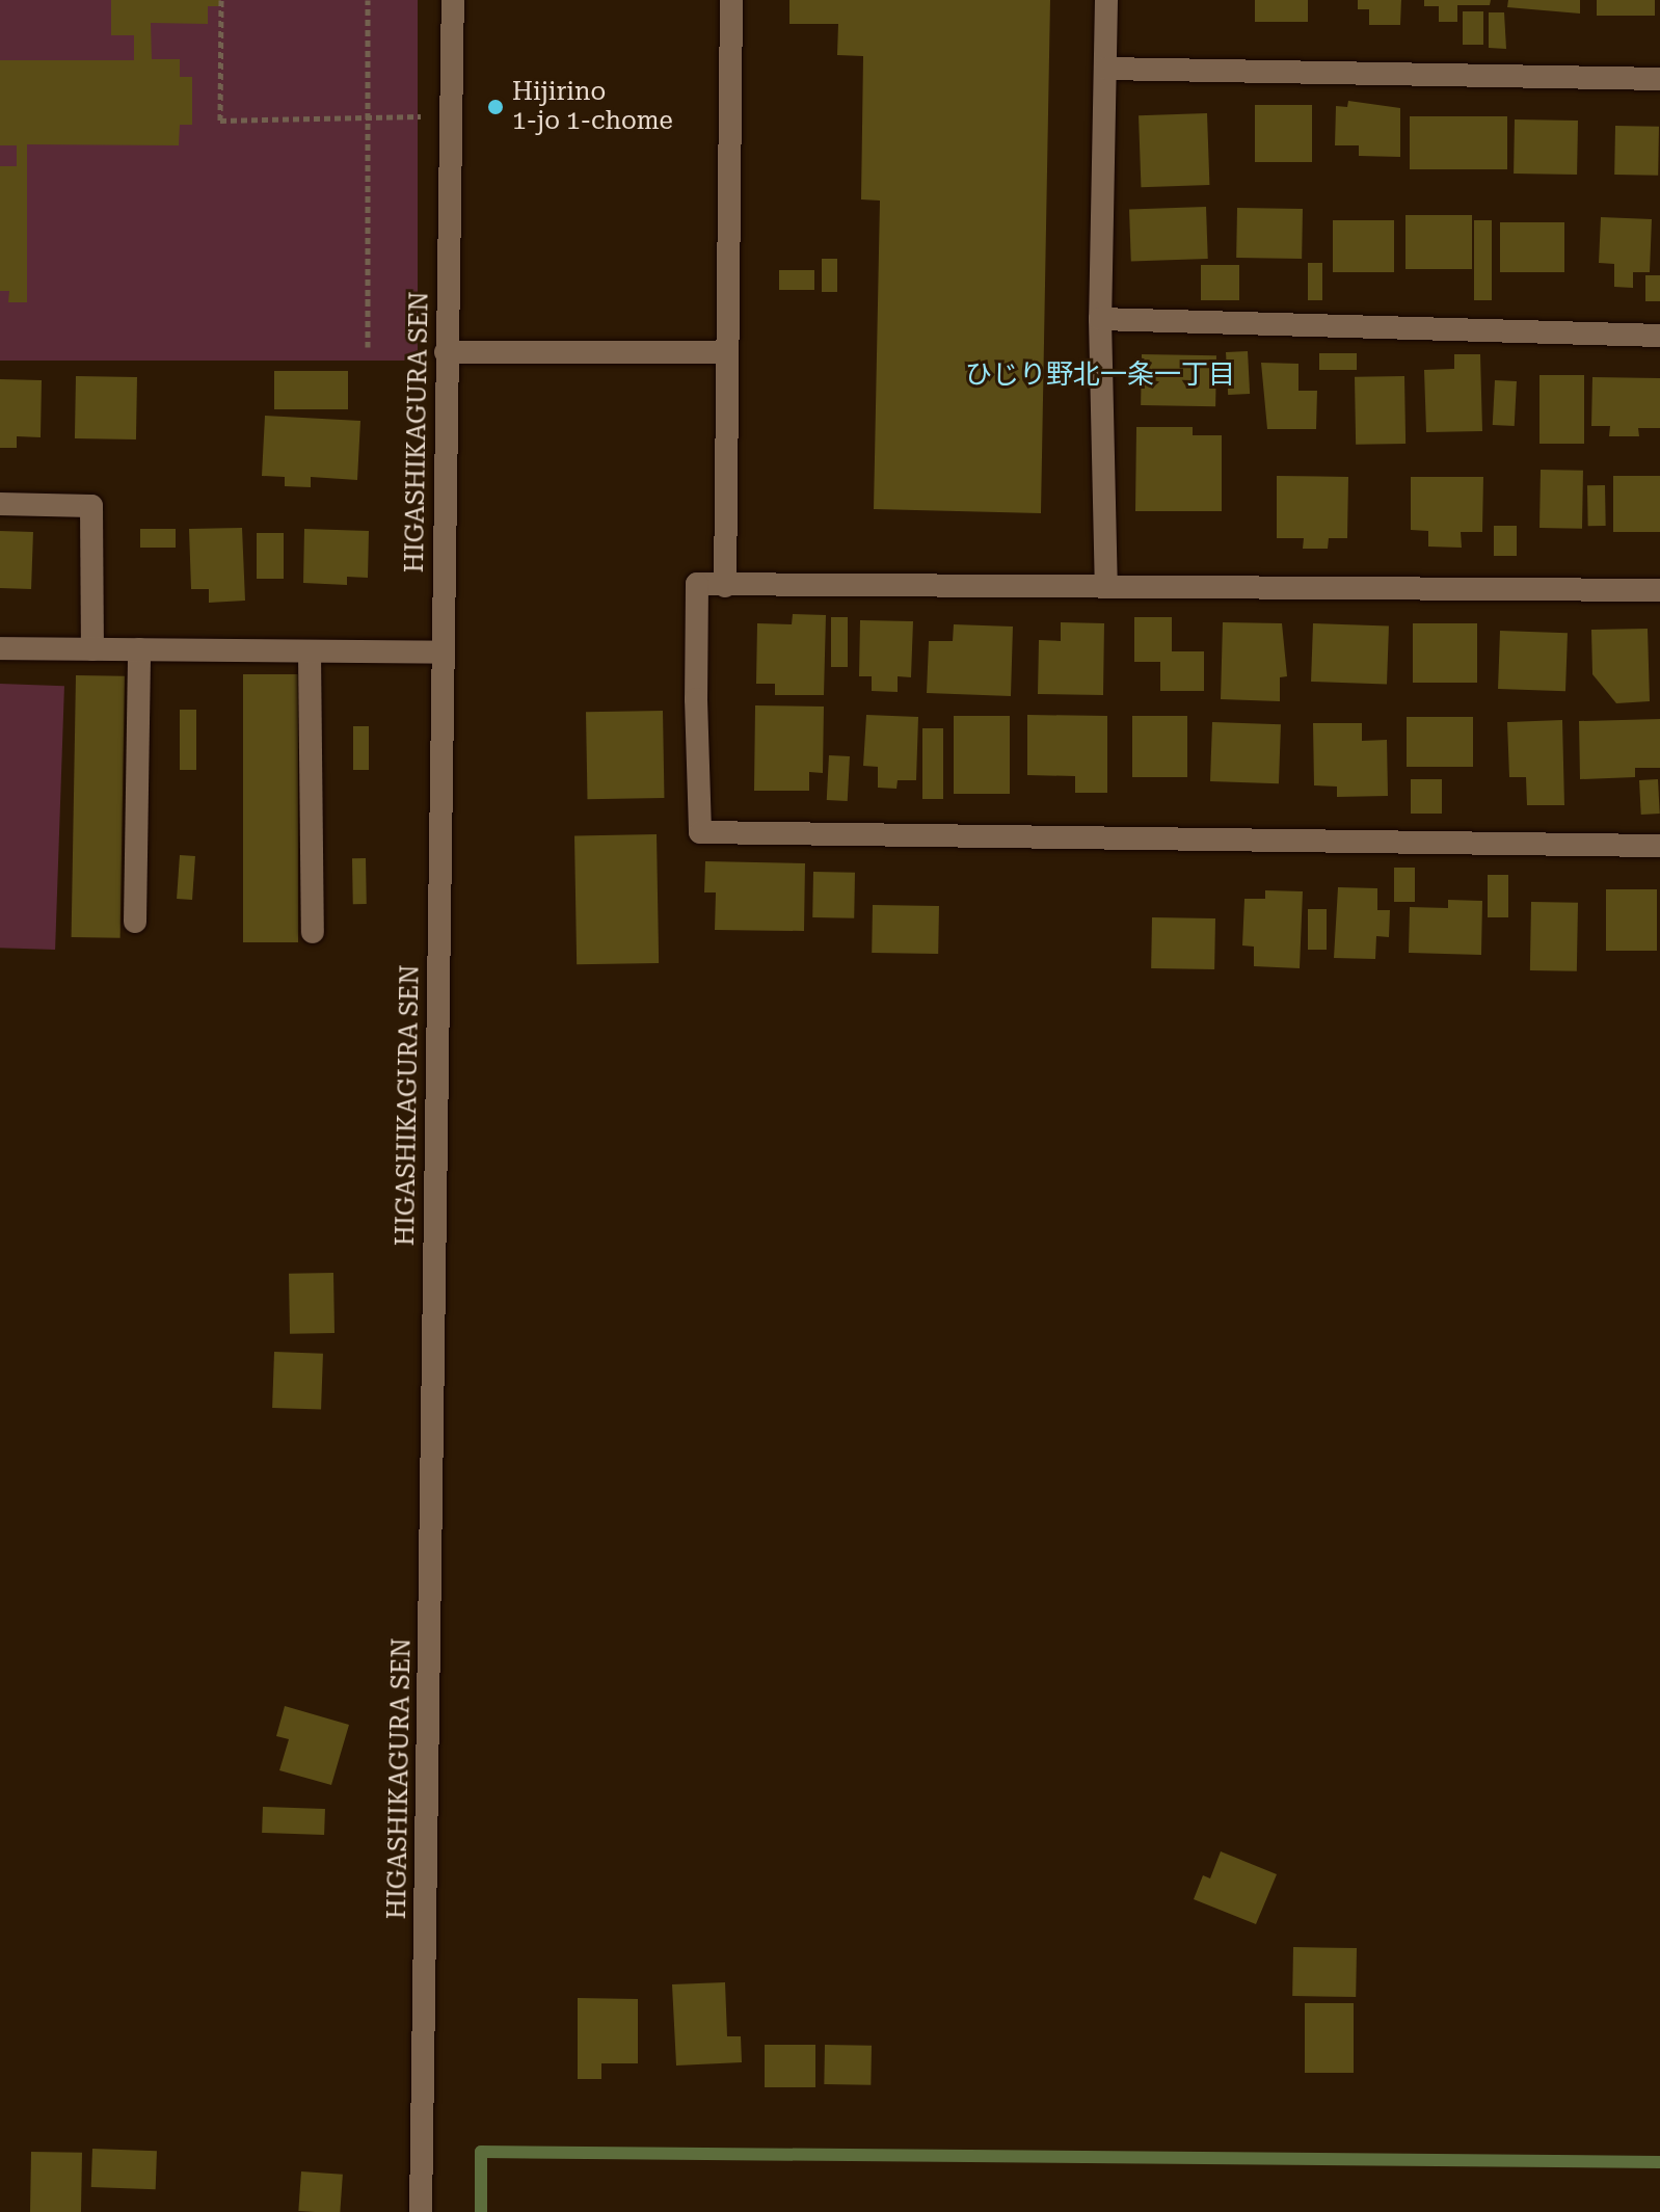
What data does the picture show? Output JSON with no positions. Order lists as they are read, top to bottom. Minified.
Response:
{"streets":{"street":["HIGASHIKAGURA SEN"]},"districts":["ひじり野北一条一丁目"],"places":["Hijirino 1-jo 1-chome"]}
